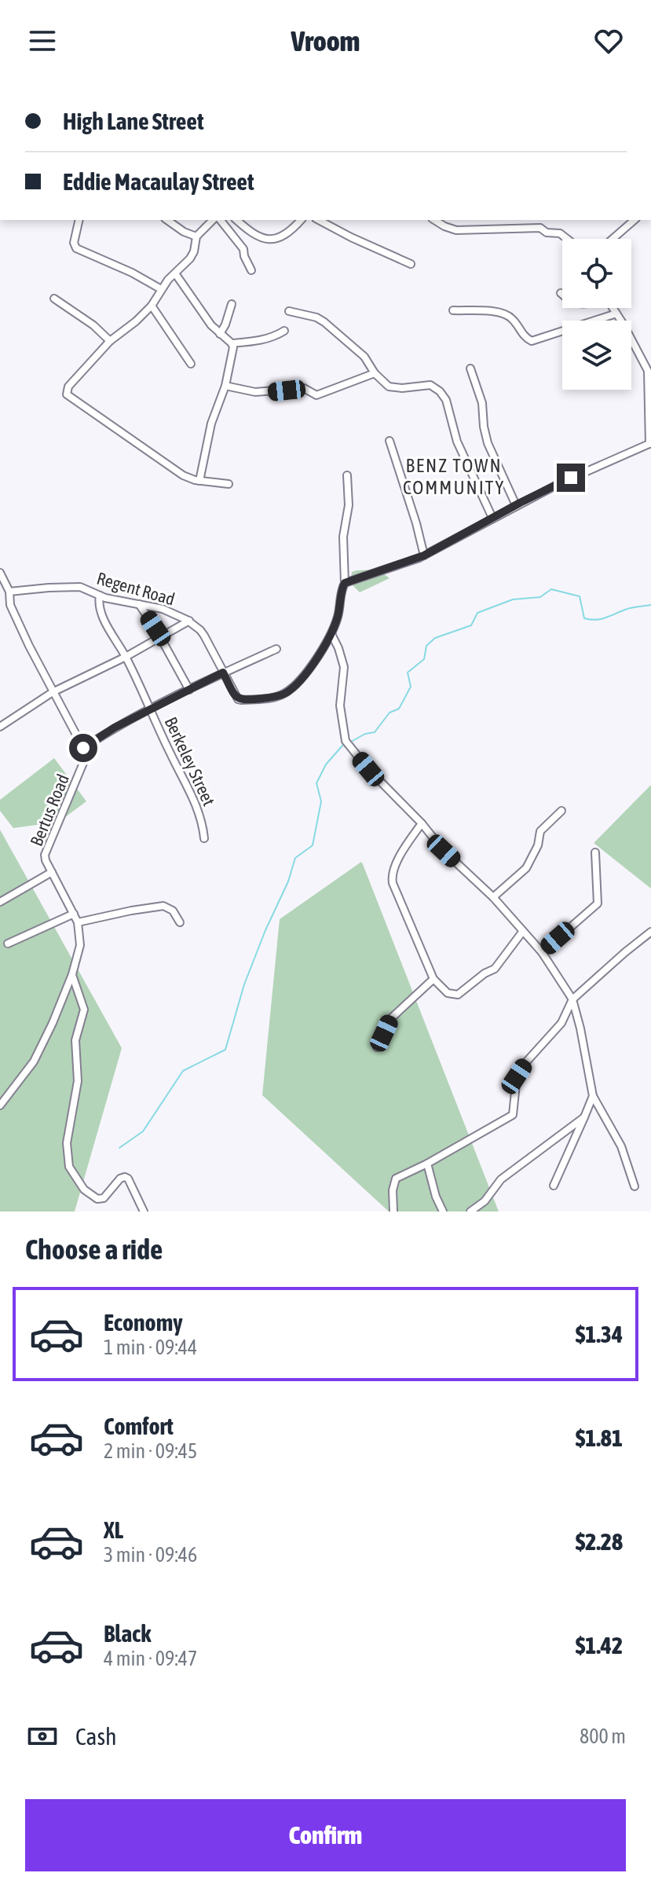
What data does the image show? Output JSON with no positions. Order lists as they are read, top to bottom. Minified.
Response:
{"streets":{"street":["Regent Road","Berkeley Street","Bertus Road"]},"crossings":[["Regent Road","Berkeley Street"]],"districts":["BENZ TOWN COMMUNITY"],"page":{"header":"Vroom","banner":["High Lane Street","Eddie Macaulay Street"],"heading":"Choose a ride","list":[{"name":"Economy","note":"1 min · 09:44","value":"$1.34"},{"name":"Comfort","note":"2 min · 09:45","value":"$1.81"},{"name":"XL","note":"3 min · 09:46","value":"$2.28"},{"name":"Black","note":"4 min · 09:47","value":"$1.42"}],"pay":["Cash","800 m"],"buttons":"Confirm"}}
